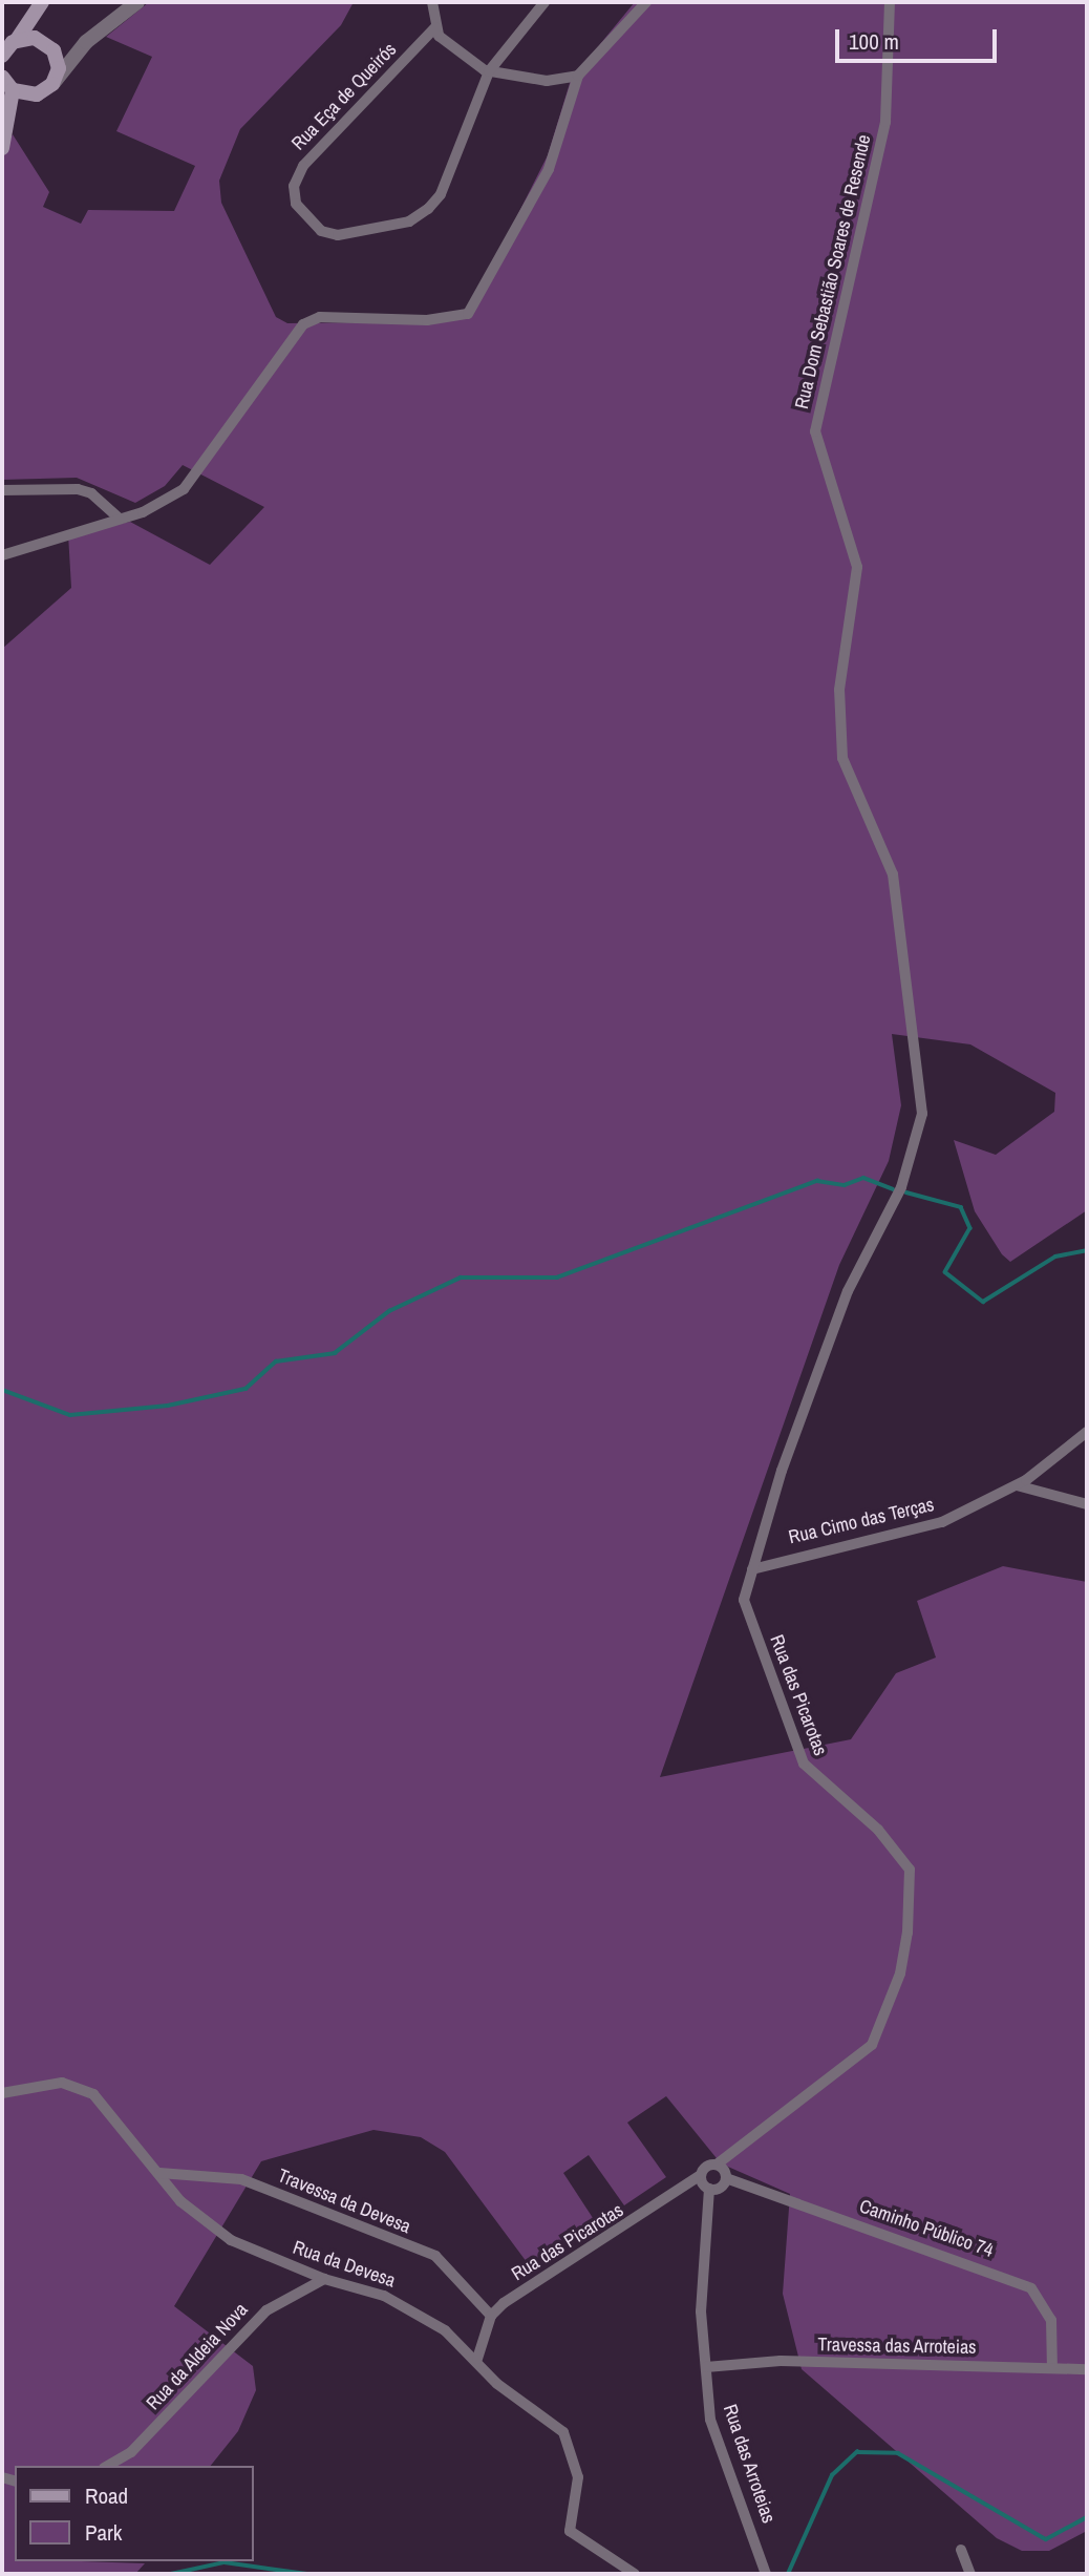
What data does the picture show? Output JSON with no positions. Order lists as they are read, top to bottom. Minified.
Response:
{"streets":{"street":["Rua Eça de Queirós","Rua Dom Sebastião Soares de Resende","Rua Cimo das Terças","Rua das Picarotas","Travessa da Devesa","Caminho Público 74","Rua da Devesa","Travessa das Arroteias","Rua da Aldeia Nova","Rua das Arroteias"]},"crossings":[["Rua Dom Sebastião Soares de Resende","Rua das Picarotas"],["Rua Cimo das Terças","Rua das Picarotas"],["Rua das Picarotas","Travessa da Devesa"],["Travessa da Devesa","Rua da Devesa"],["Caminho Público 74","Travessa das Arroteias"],["Rua da Devesa","Rua da Aldeia Nova"],["Travessa das Arroteias","Rua das Arroteias"]],"legend":["Road","Park"],"scale_bar":"100 m"}
